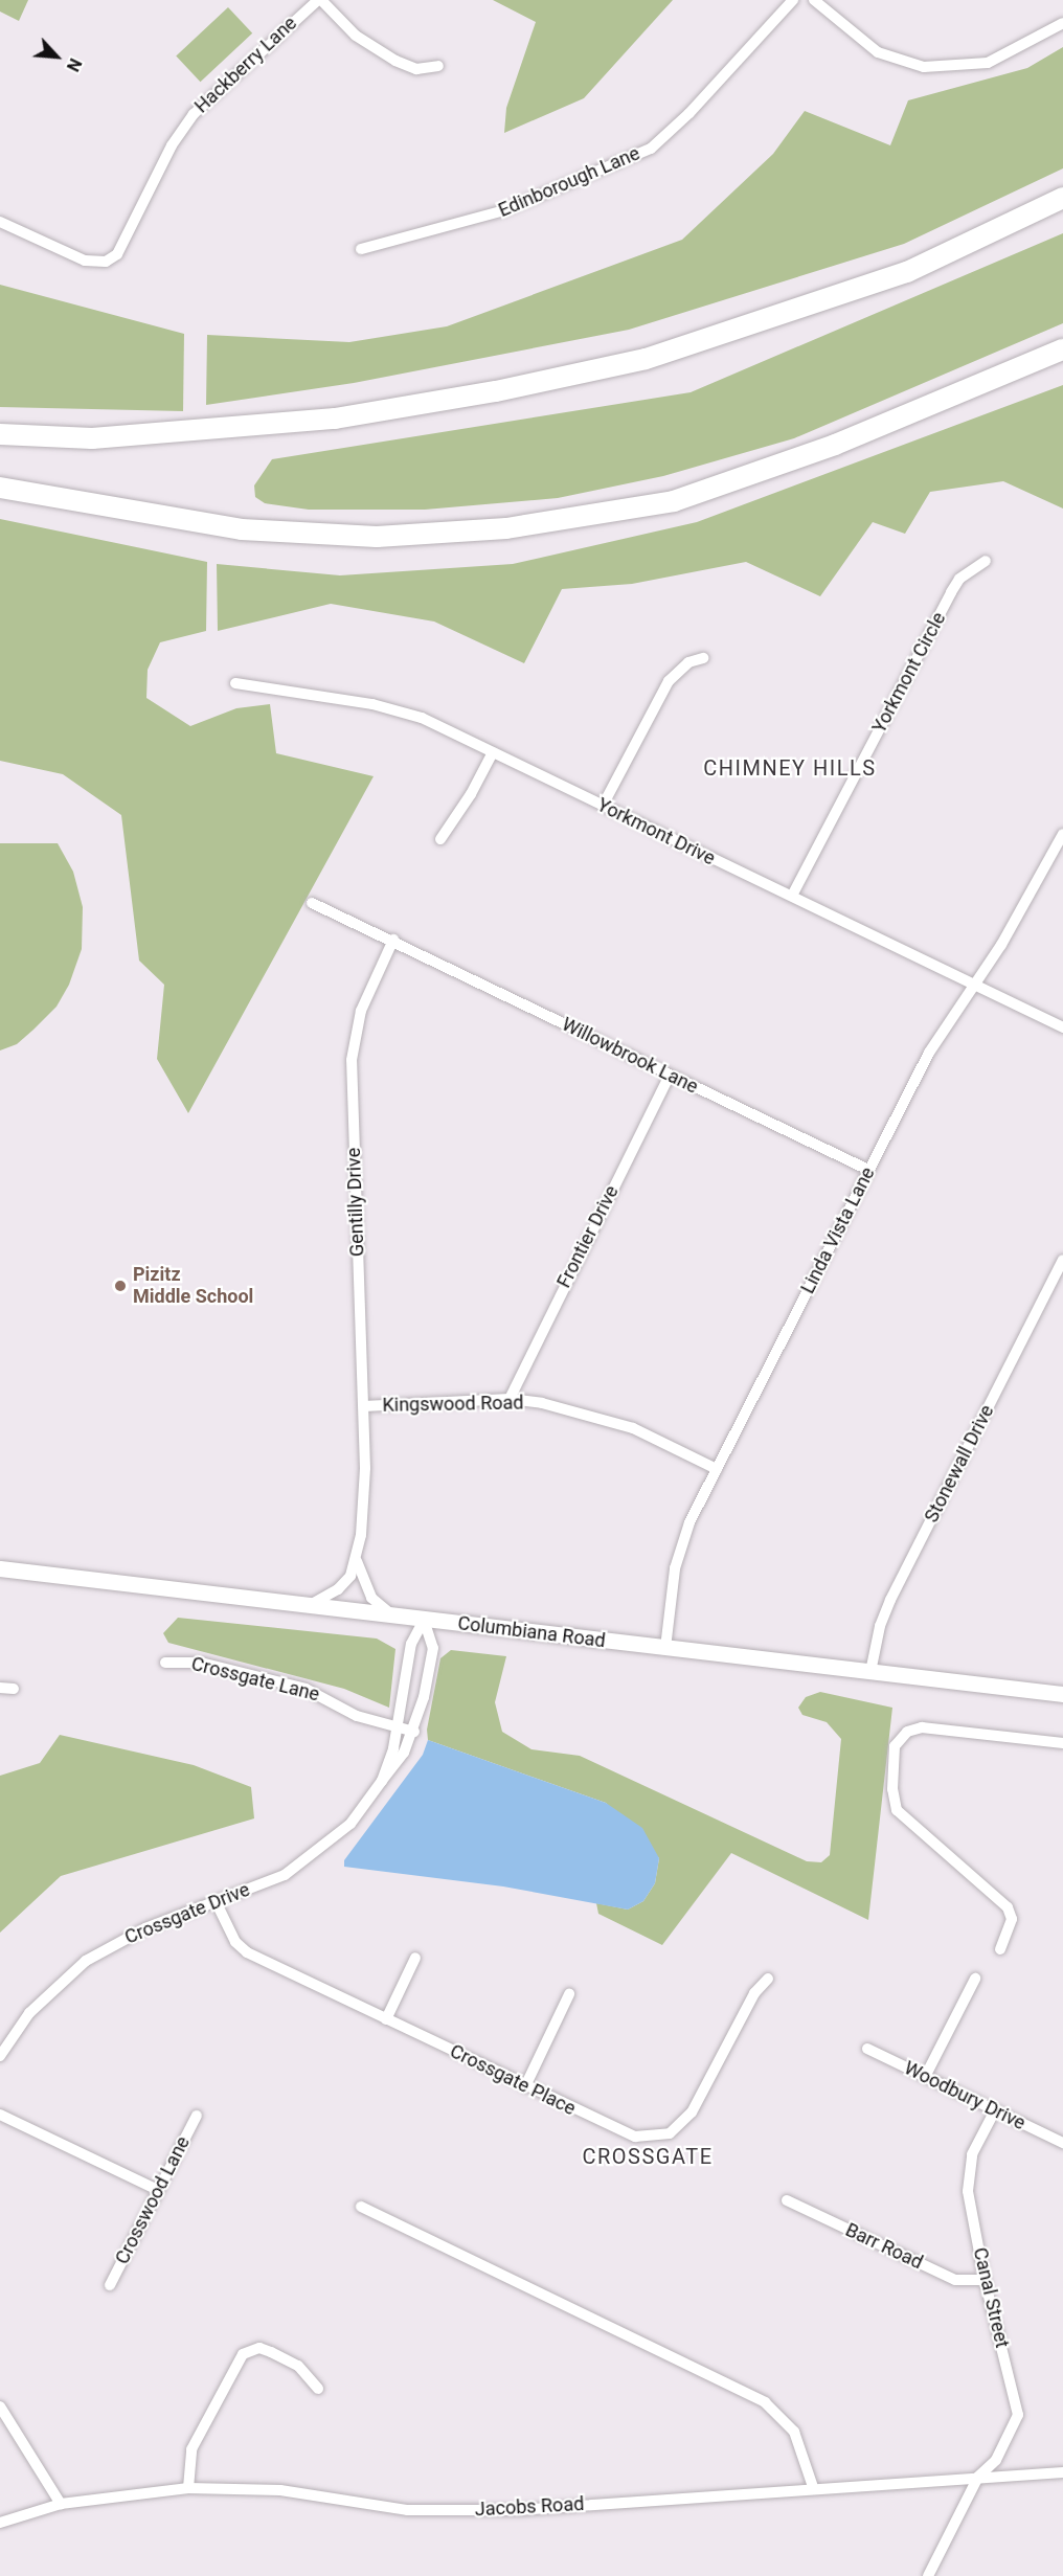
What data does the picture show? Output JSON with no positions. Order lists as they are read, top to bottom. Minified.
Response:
{"streets":{"main road":["Columbiana Road"],"street":["Hackberry Lane","Edinborough Lane","Yorkmont Circle","Yorkmont Drive","Willowbrook Lane","Gentilly Drive","Linda Vista Lane","Frontier Drive","Kingswood Road","Stonewall Drive","Crossgate Lane","Crossgate Drive","Crossgate Place","Woodbury Drive","Crosswood Lane","Barr Road","Canal Street","Jacobs Road"]},"crossings":[["Yorkmont Circle","Yorkmont Drive"],["Yorkmont Drive","Linda Vista Lane"],["Willowbrook Lane","Gentilly Drive"],["Willowbrook Lane","Linda Vista Lane"],["Willowbrook Lane","Frontier Drive"],["Gentilly Drive","Kingswood Road"],["Gentilly Drive","Columbiana Road"],["Linda Vista Lane","Kingswood Road"],["Linda Vista Lane","Columbiana Road"],["Frontier Drive","Kingswood Road"],["Stonewall Drive","Columbiana Road"],["Columbiana Road","Crossgate Drive"],["Crossgate Lane","Crossgate Drive"],["Crossgate Drive","Crossgate Place"],["Woodbury Drive","Canal Street"],["Barr Road","Canal Street"],["Canal Street","Jacobs Road"]],"districts":["CHIMNEY HILLS","CROSSGATE"],"places":["Pizitz Middle School"],"north":"bottom right"}
